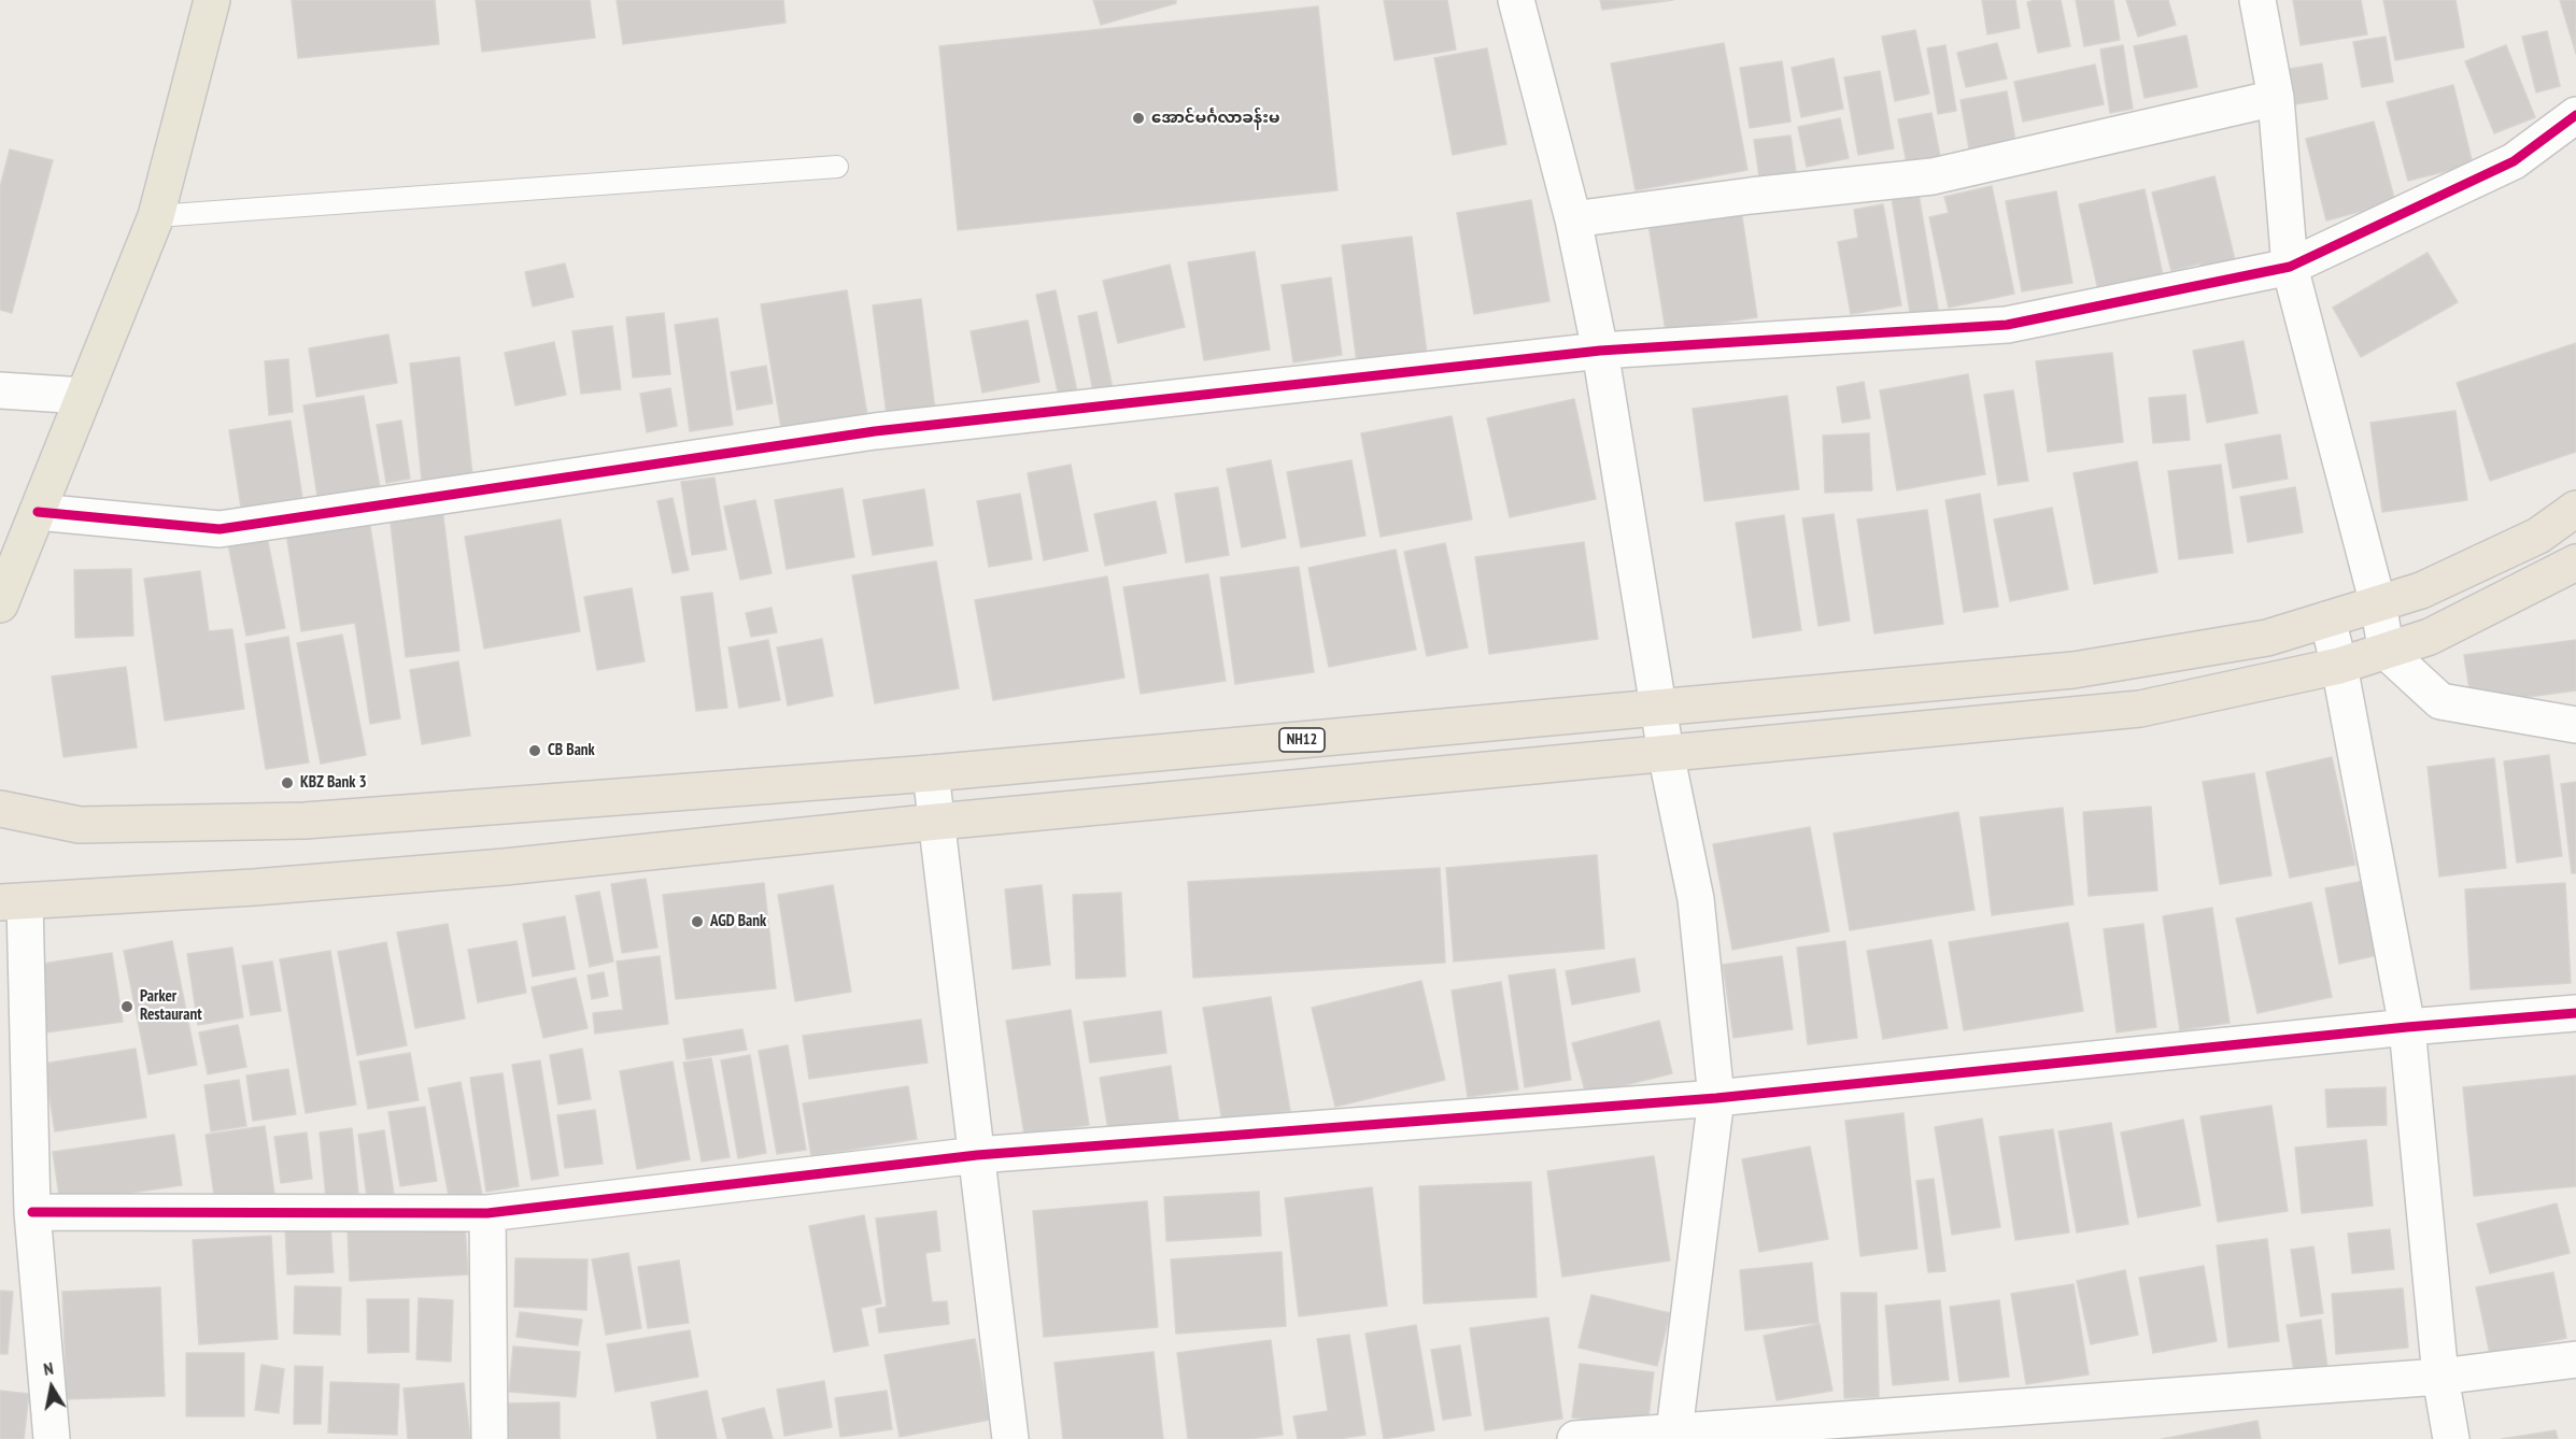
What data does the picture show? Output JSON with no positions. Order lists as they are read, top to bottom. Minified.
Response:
{"streets":{"highway":["NH12"]},"places":["အောင်မင်္ဂလာခန်းမ","CB Bank","KBZ Bank 3","AGD Bank","Parker Restaurant"],"north":"top"}
